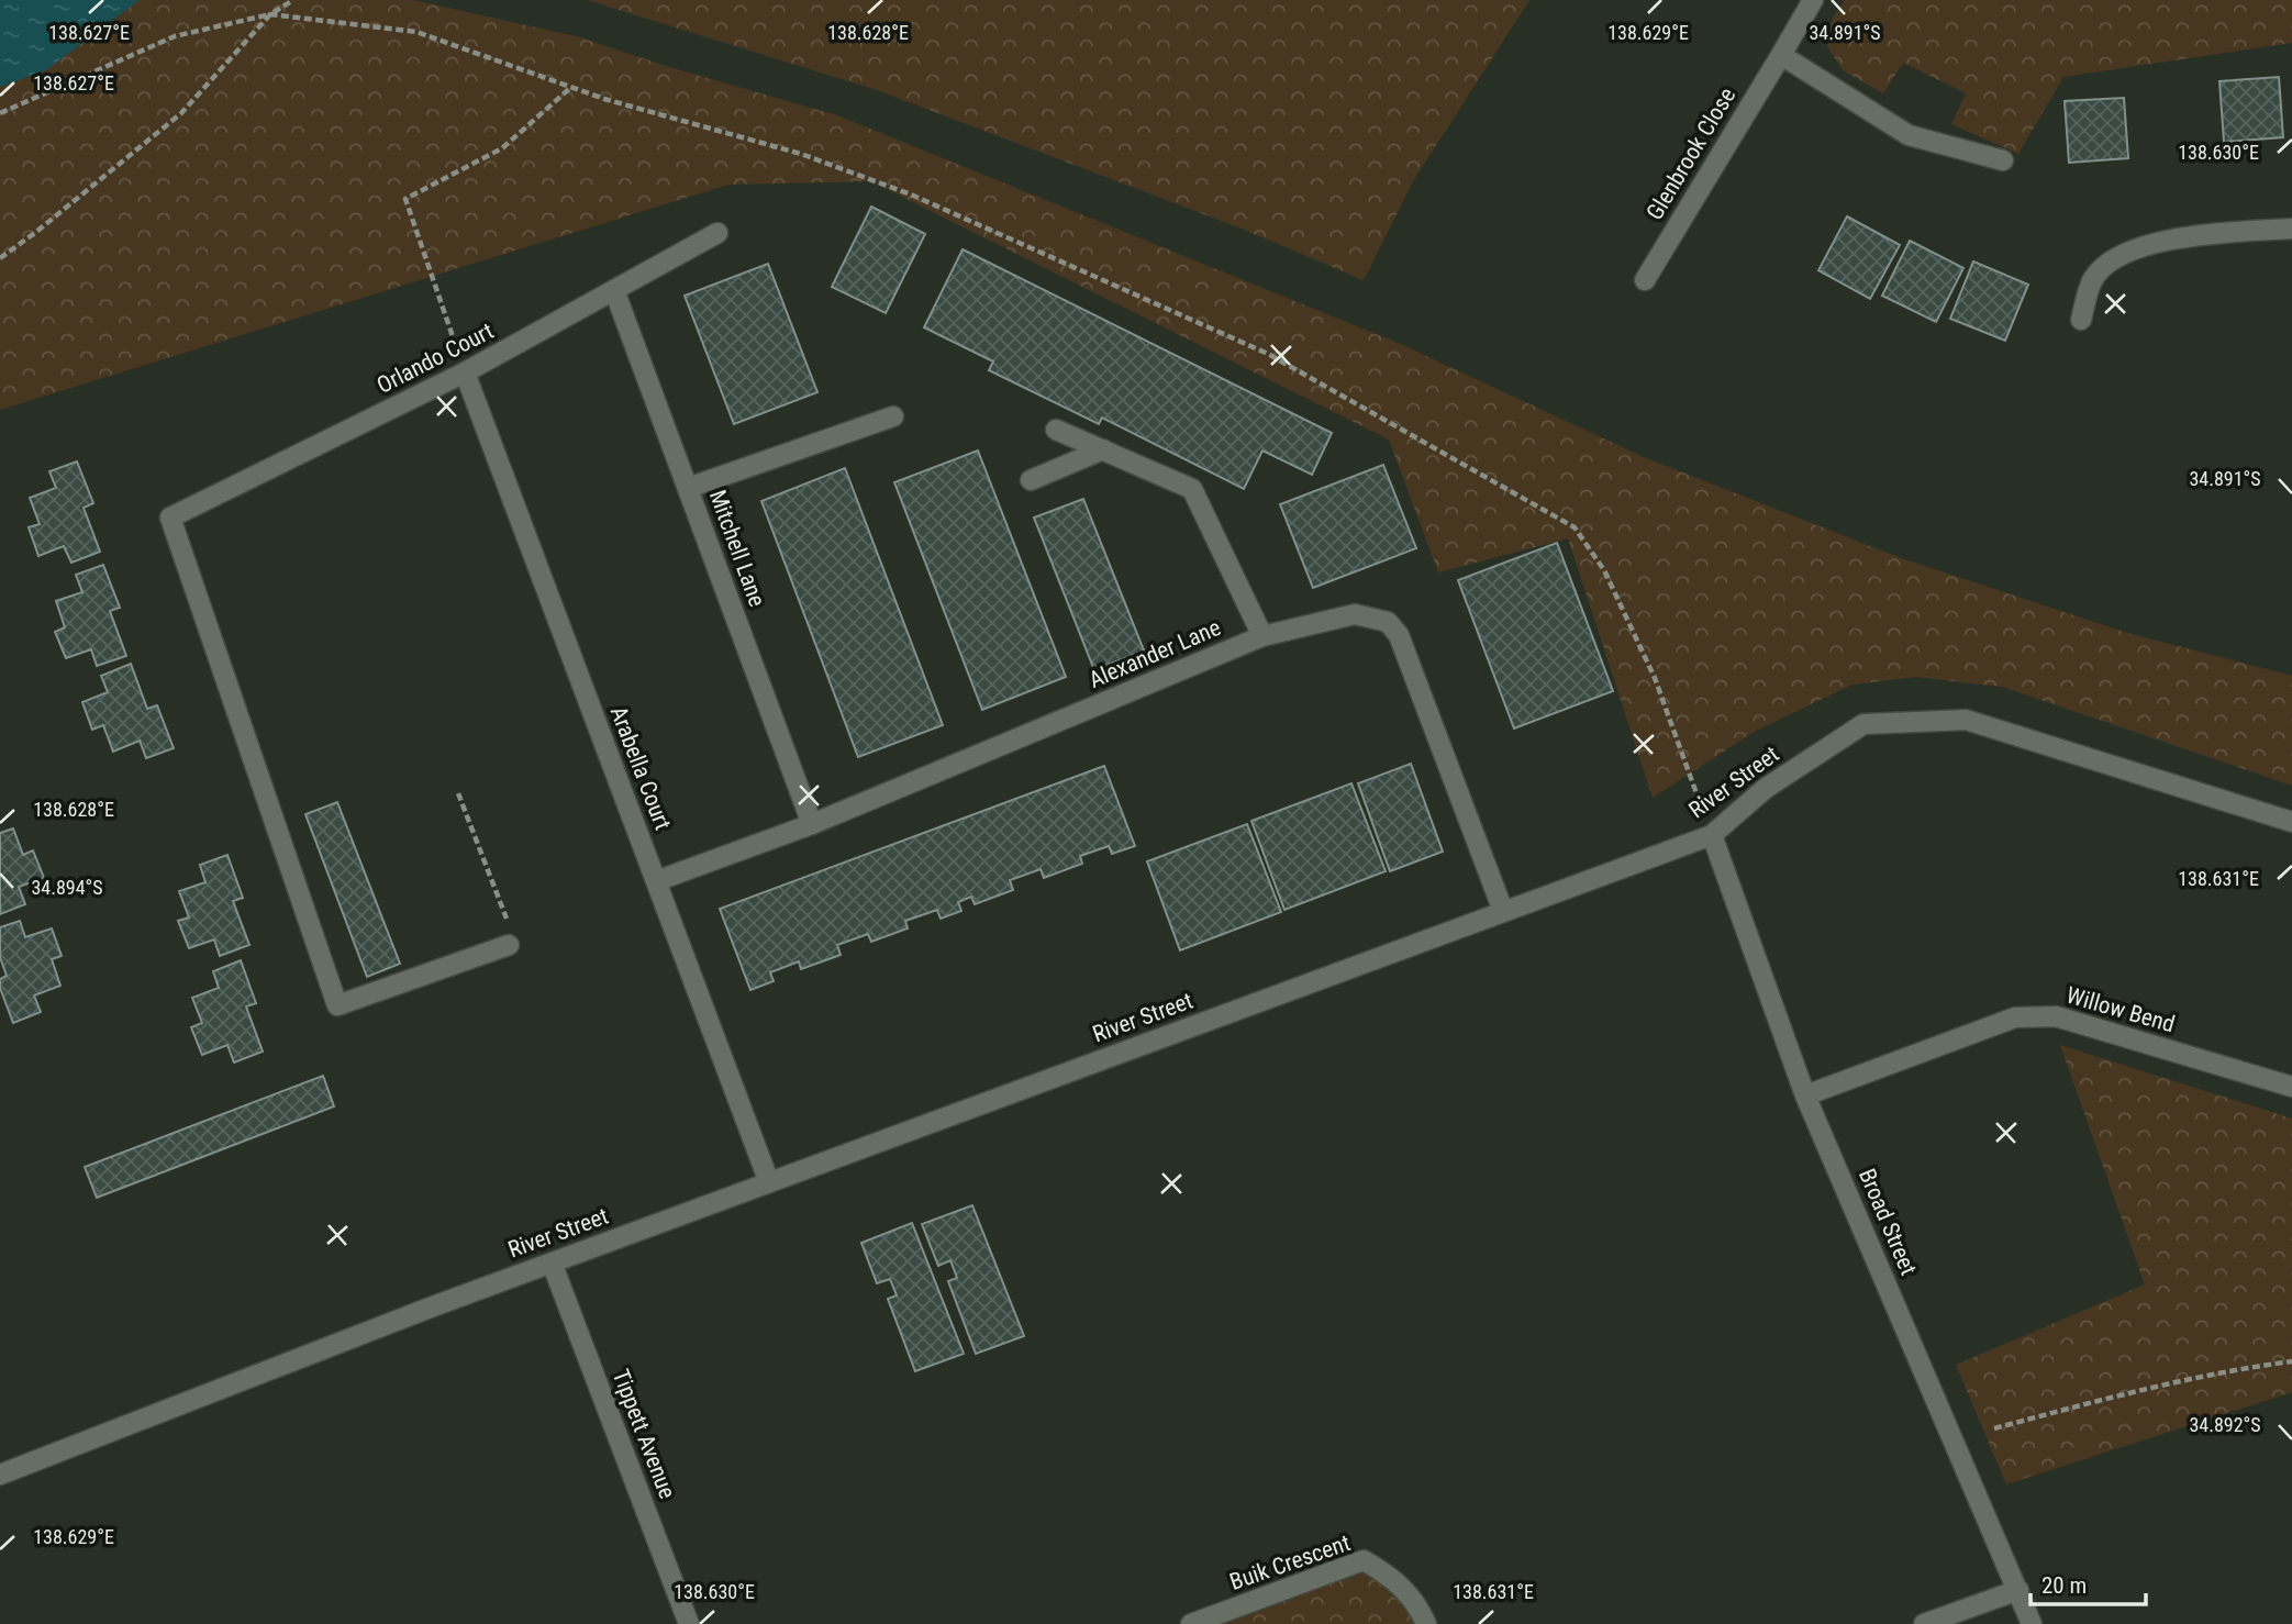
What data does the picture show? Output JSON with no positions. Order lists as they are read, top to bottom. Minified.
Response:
{"streets":{"street":["Glenbrook Close","Orlando Court","Mitchell Lane","Alexander Lane","Arabella Court","River Street","Willow Bend","Broad Street","Tippett Avenue","Buik Crescent"]},"crossings":[["Orlando Court","Mitchell Lane"],["Orlando Court","Arabella Court"],["Mitchell Lane","Alexander Lane"],["Alexander Lane","Arabella Court"],["Alexander Lane","River Street"],["Arabella Court","River Street"],["River Street","Broad Street"],["River Street","Tippett Avenue"],["Willow Bend","Broad Street"]],"scale_bar":"20 m","coordinates":["138.627°E","138.628°E","138.629°E","34.891°S","138.630°E","138.631°E","34.894°S","34.892°S"]}
